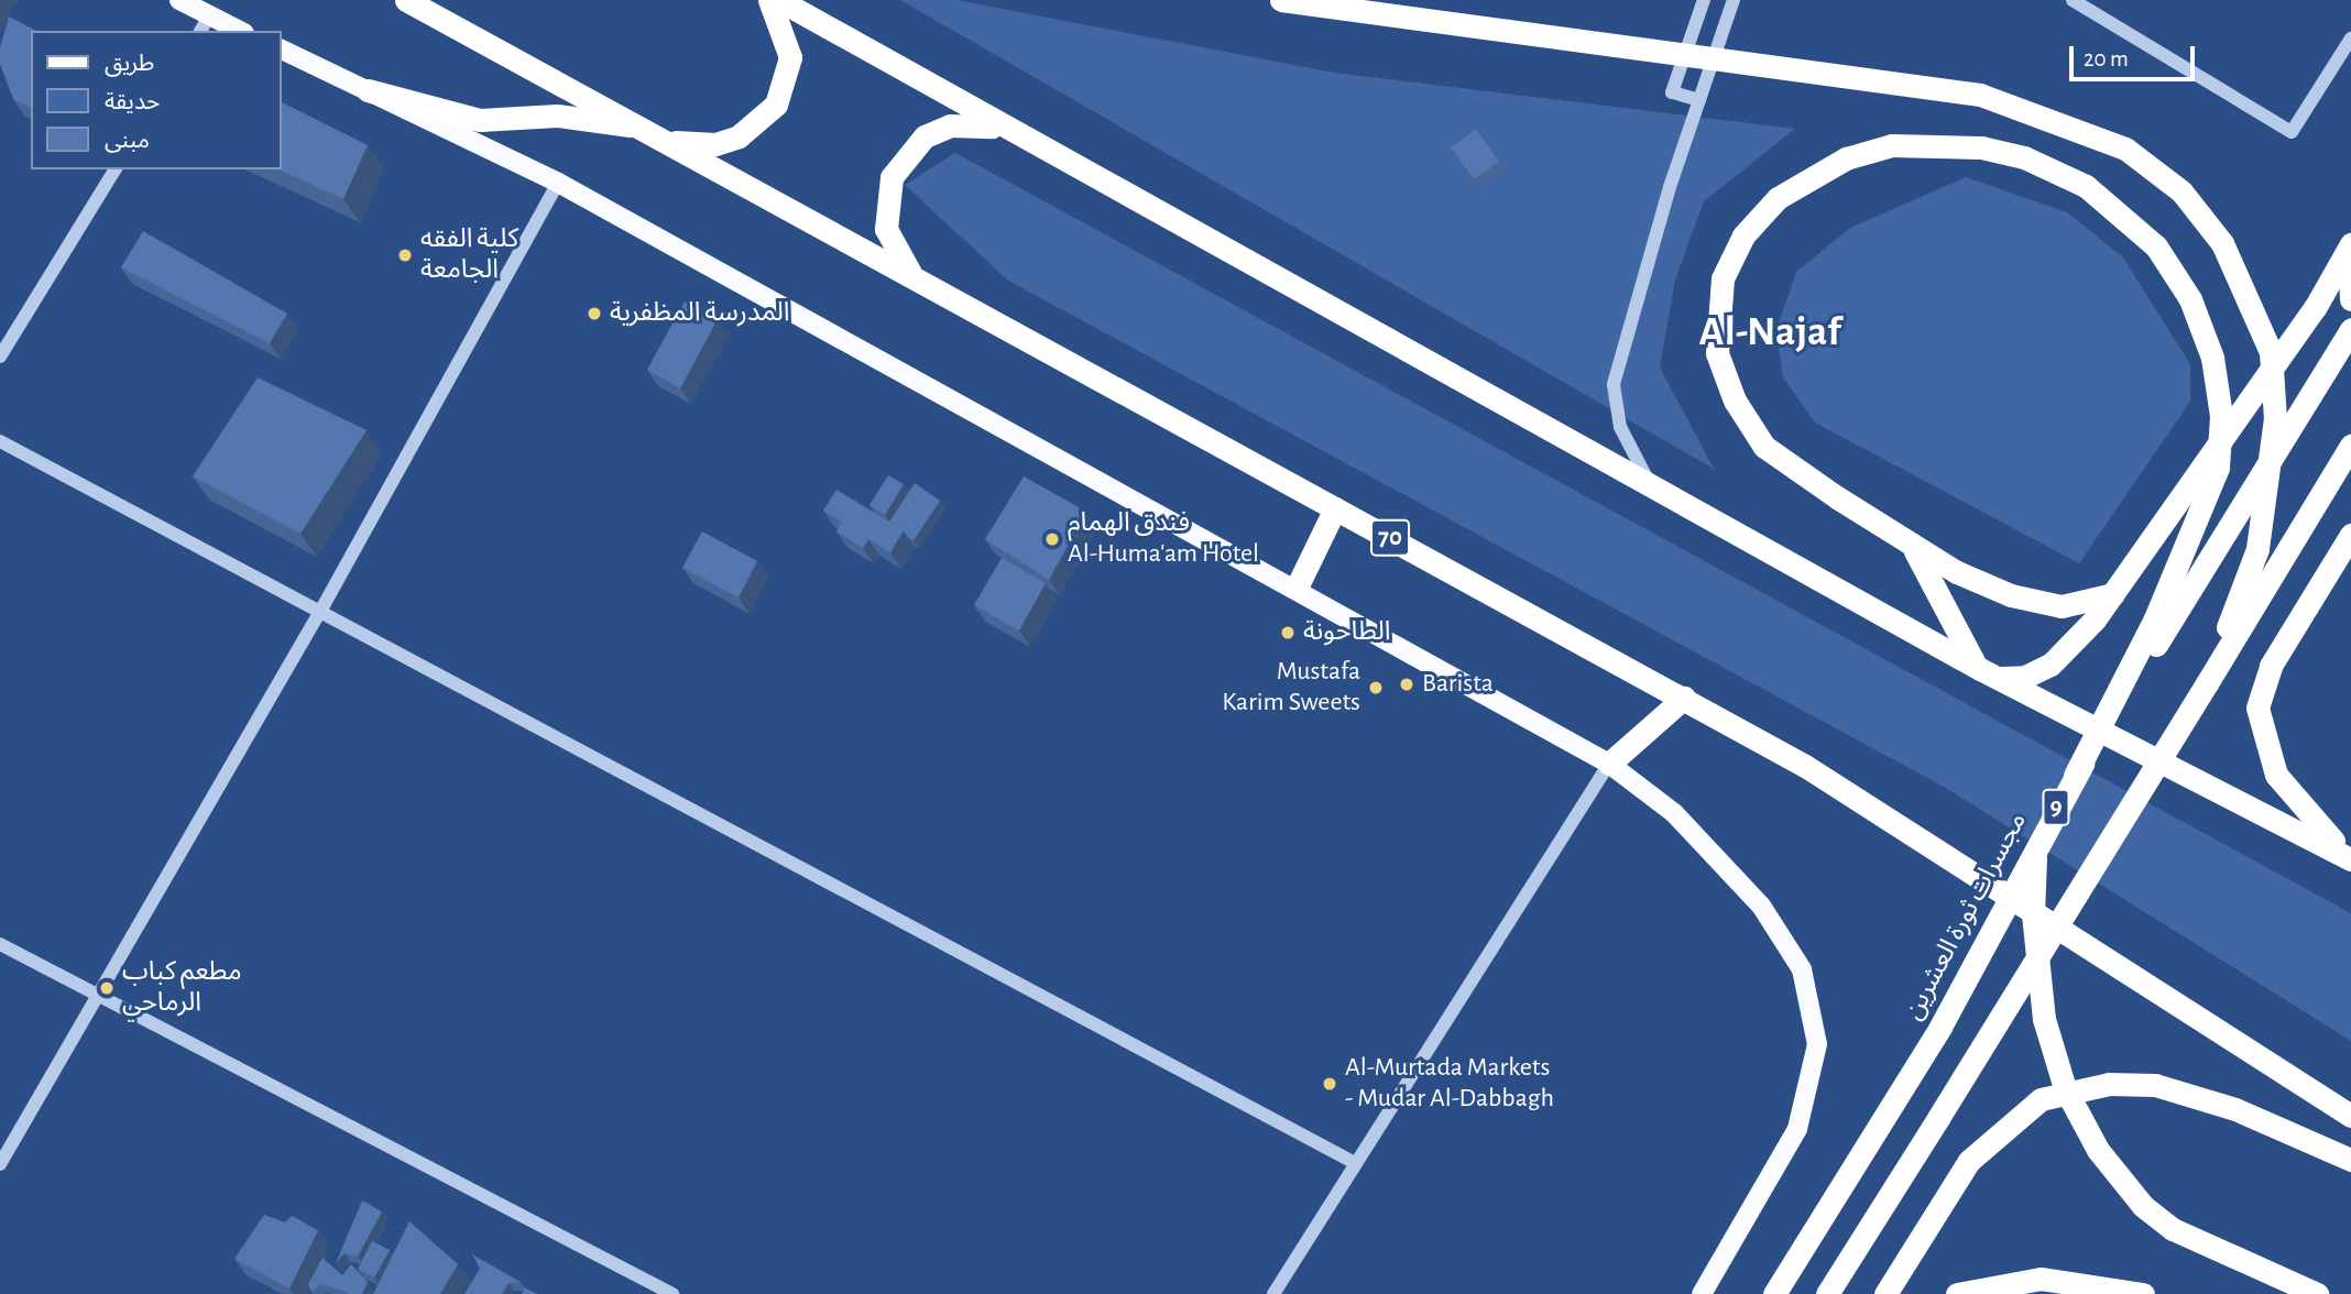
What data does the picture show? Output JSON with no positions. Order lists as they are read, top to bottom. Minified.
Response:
{"streets":{"highway":["70","9","مجسرات ثورة العشرين"]},"districts":["Al-Najaf"],"places":["كلية الفقه الجامعة","المدرسة المظفرية","فندق الهمام Al-Huma'am Hotel","الطاحونة","Barista","Mustafa Karim Sweets","مطعم كباب الرماحي","Al-Murtada Markets - Mudar Al-Dabbagh"],"legend":["طريق","حديقة","مبنى"],"scale_bar":"20 m"}
